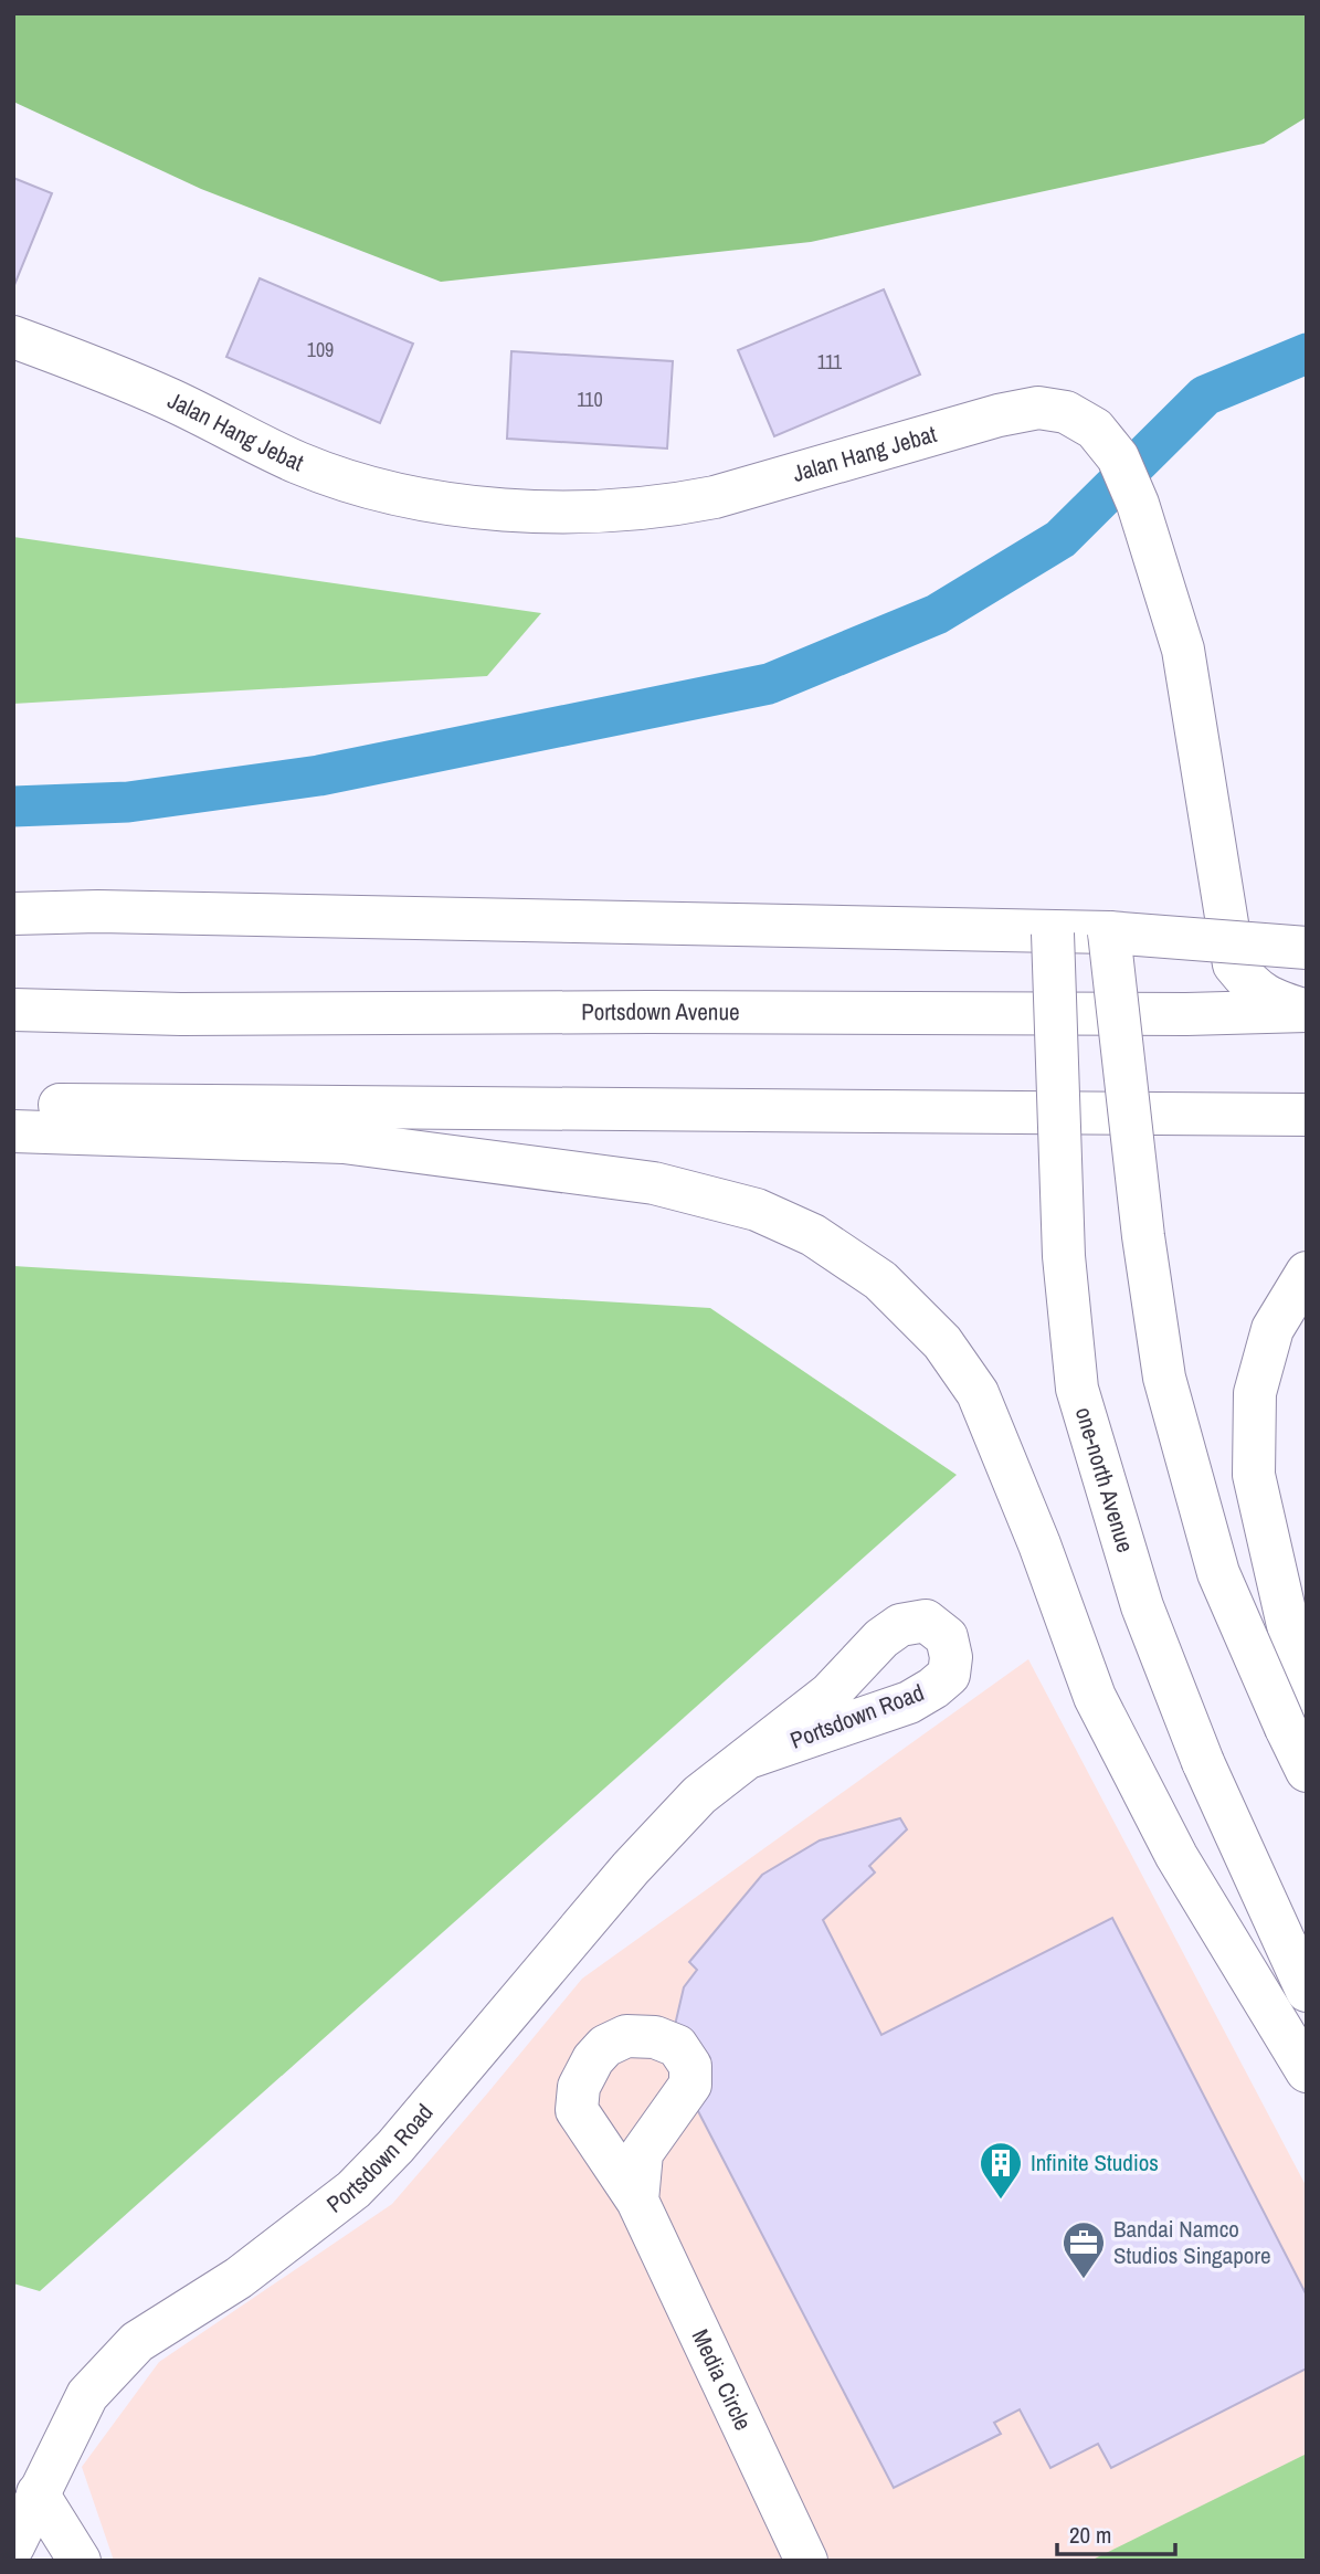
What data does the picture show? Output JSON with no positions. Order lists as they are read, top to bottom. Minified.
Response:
{"streets":{"main road":["Jalan Hang Jebat","Portsdown Avenue","one-north Avenue","Portsdown Road","Media Circle"]},"places":{"building":["Infinite Studios"],"office":["Bandai Namco Studios Singapore"]},"house_numbers":["109","111","110"],"scale_bar":"20 m"}
